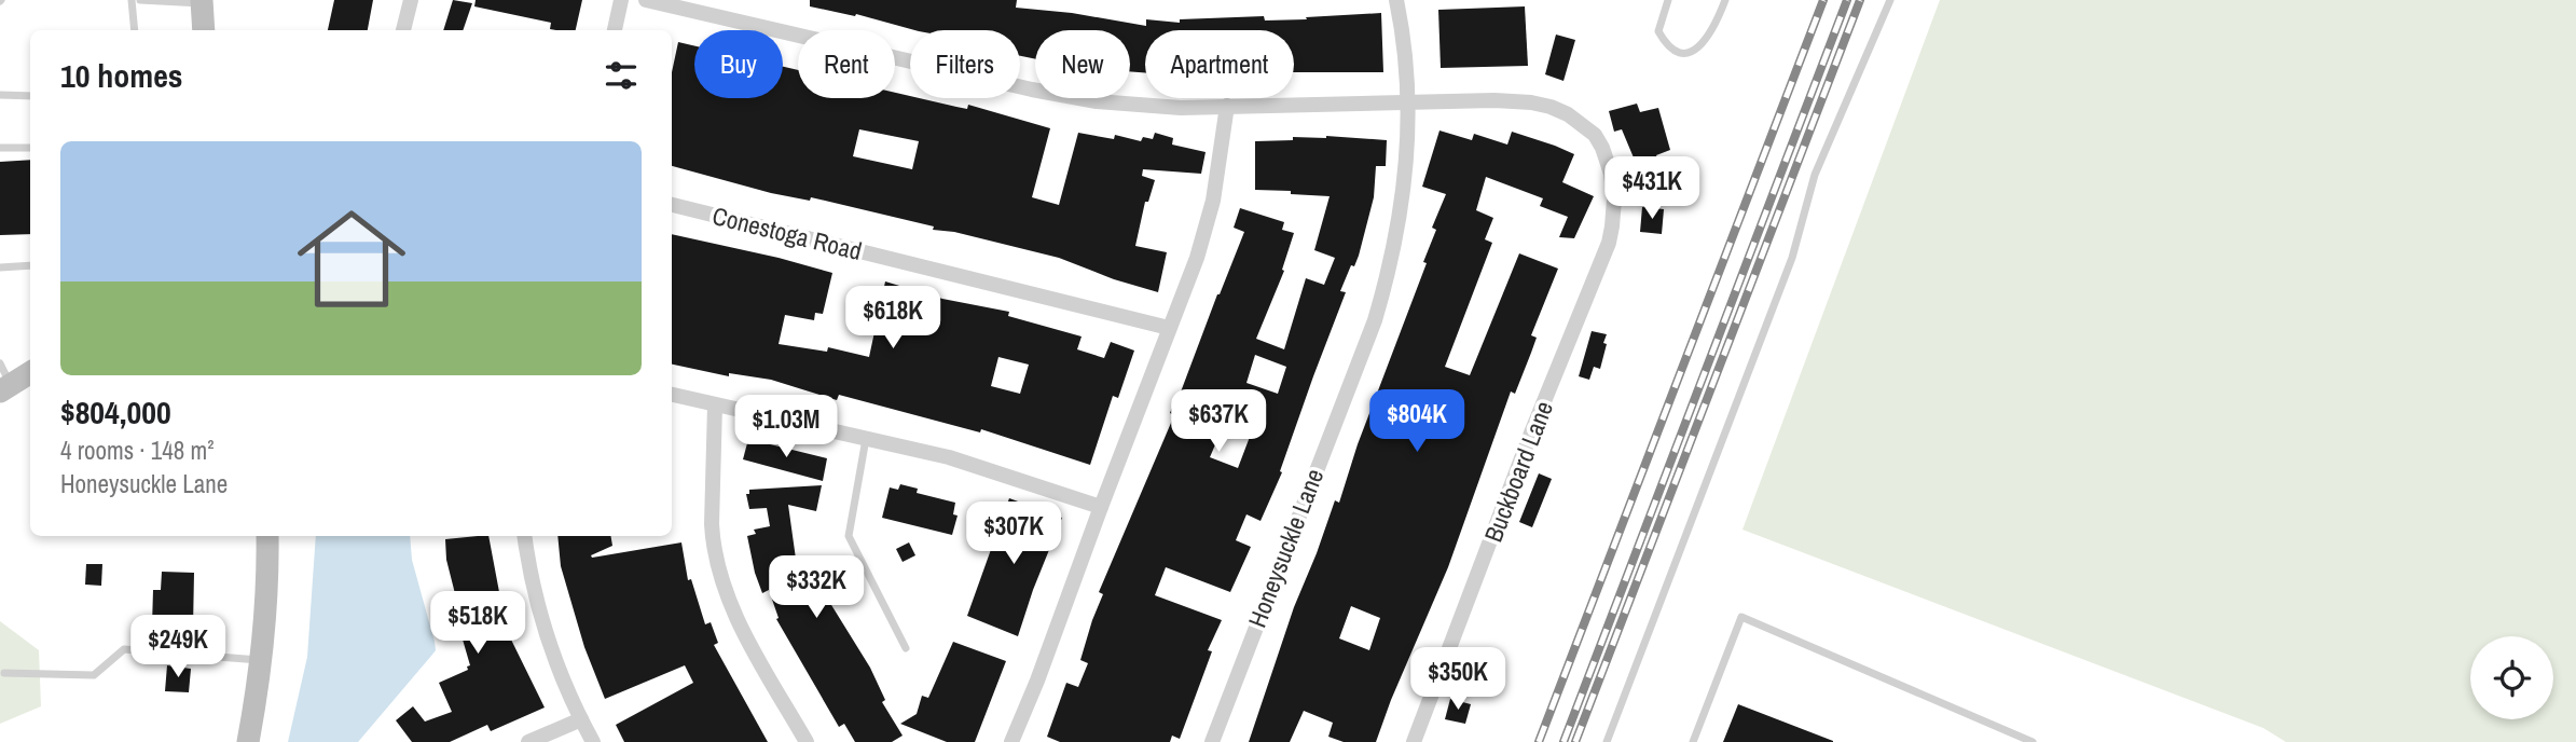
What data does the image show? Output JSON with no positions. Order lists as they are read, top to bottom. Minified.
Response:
{"streets":{"street":["Conestoga Road","Buckboard Lane","Honeysuckle Lane"]},"crossings":[["Buckboard Lane","Honeysuckle Lane"]],"page":{"chip":["Buy","Rent","Filters","New","Apartment"],"heading":"10 homes","list":[{"name":"$804,000","note":"4 rooms · 148 m² · Honeysuckle Lane"}],"price":["$431K","$618K","$637K","$804K","$1.03M","$307K","$332K","$518K","$249K","$350K"]}}
